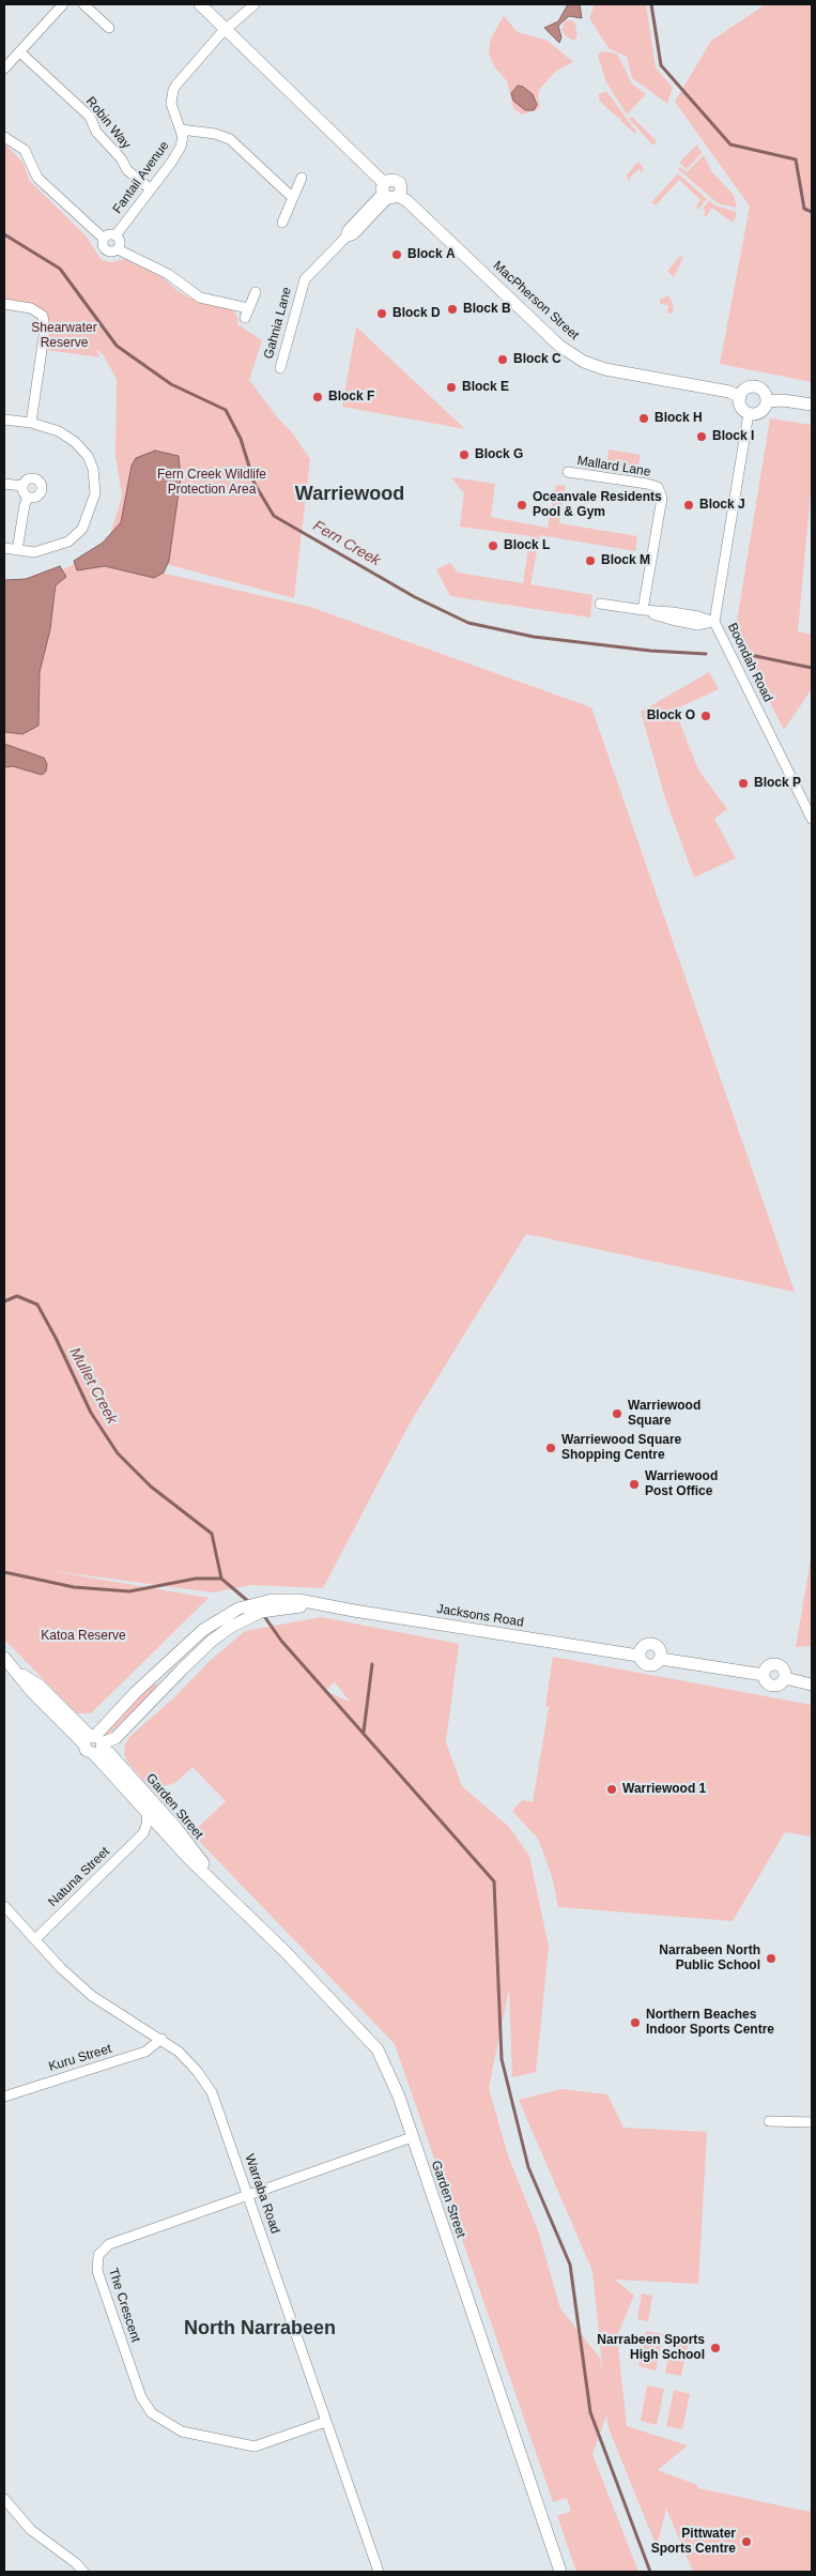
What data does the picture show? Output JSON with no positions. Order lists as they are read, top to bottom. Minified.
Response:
{"streets":{"street":["Robin Way","Fantail Avenue","MacPherson Street","Gahnia Lane","Mallard Lane","Boondah Road","Jacksons Road","Garden Street","Natuna Street","Kuru Street","Warraba Road","The Crescent"]},"crossings":[["Robin Way","Fantail Avenue"],["Fantail Avenue","MacPherson Street"],["MacPherson Street","Gahnia Lane"],["MacPherson Street","Boondah Road"],["Jacksons Road","Garden Street"],["Garden Street","The Crescent"],["Natuna Street","Warraba Road"],["Kuru Street","Warraba Road"],["Warraba Road","The Crescent"]],"districts":["Warriewood","North Narrabeen"],"water":["Fern Creek","Mullet Creek"],"parks":["Shearwater Reserve","Fern Creek Wildlife Protection Area","Katoa Reserve"],"places":["Block A","Block B","Block D","Block C","Block E","Block F","Block H","Block I","Block G","Oceanvale Residents Pool & Gym","Block J","Block L","Block M","Block O","Block P","Warriewood Square","Warriewood Square Shopping Centre","Warriewood Post Office","Warriewood 1","Narrabeen North Public School","Northern Beaches Indoor Sports Centre","Narrabeen Sports High School","Pittwater Sports Centre"]}
